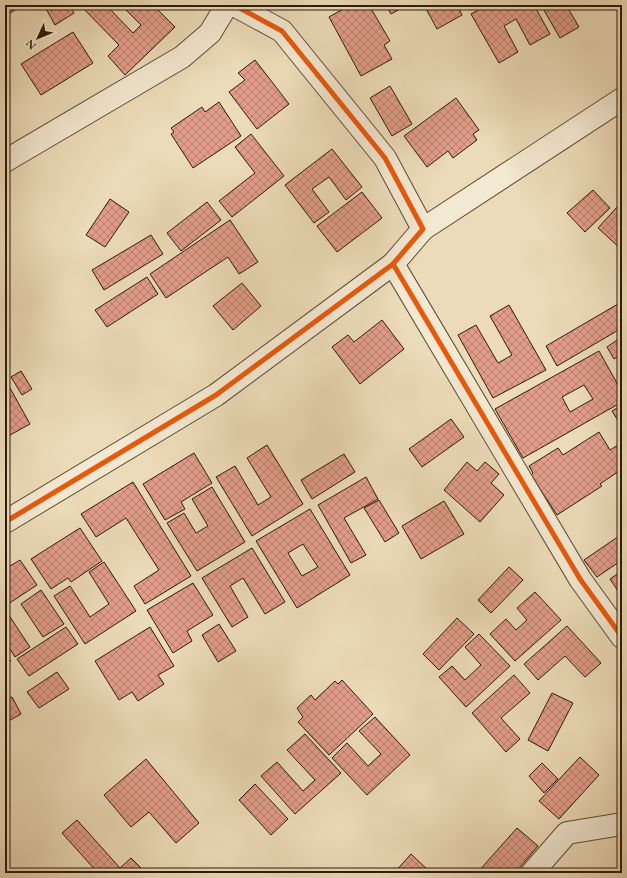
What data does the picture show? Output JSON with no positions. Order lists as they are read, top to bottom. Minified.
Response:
{"north":"bottom left"}
